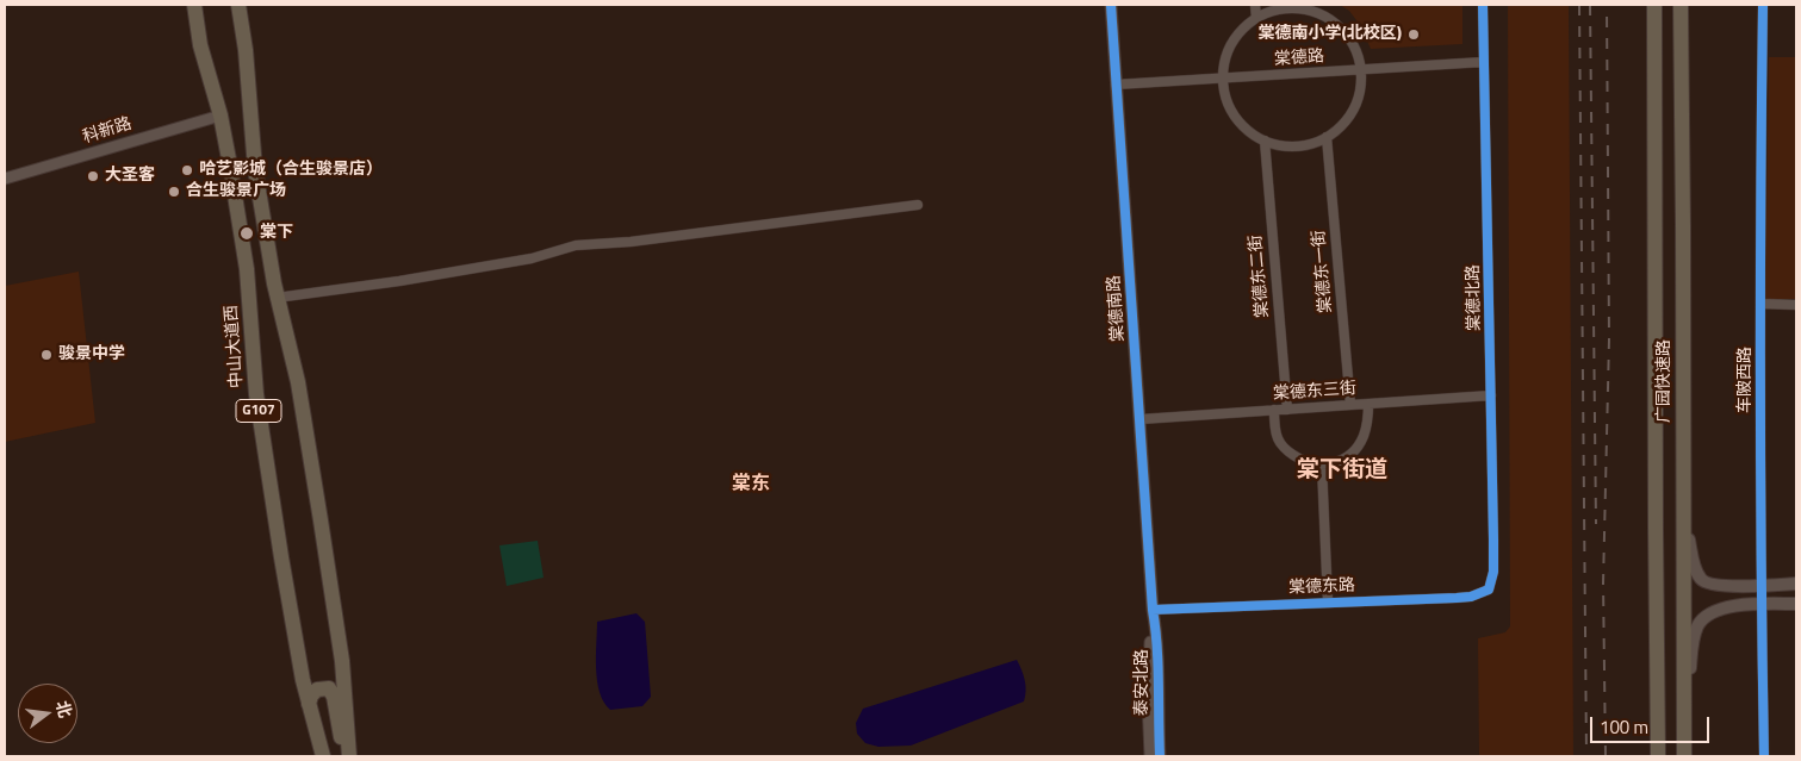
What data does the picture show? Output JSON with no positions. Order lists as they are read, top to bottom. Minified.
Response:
{"streets":{"highway":["中山大道西","广园快速路","G107"],"street":["棠德路","科新路","棠德东一街","棠德东二街","棠德北路","棠德南路","车陂西路","棠德东三街","棠德东路","泰安北路"]},"crossings":[["棠德路","棠德北路"],["棠德路","棠德南路"],["科新路","中山大道西"],["棠德东一街","棠德东三街"],["棠德东二街","棠德东三街"],["棠德北路","棠德东三街"],["棠德北路","棠德东路"],["棠德南路","棠德东三街"],["棠德南路","棠德东路"],["棠德南路","泰安北路"],["棠德东路","泰安北路"]],"districts":["棠下街道","棠东"],"places":["棠德南小学(北校区)","哈艺影城（合生骏景店）","大圣客","合生骏景广场","棠下","骏景中学"],"scale_bar":"100 m","north":"right"}
